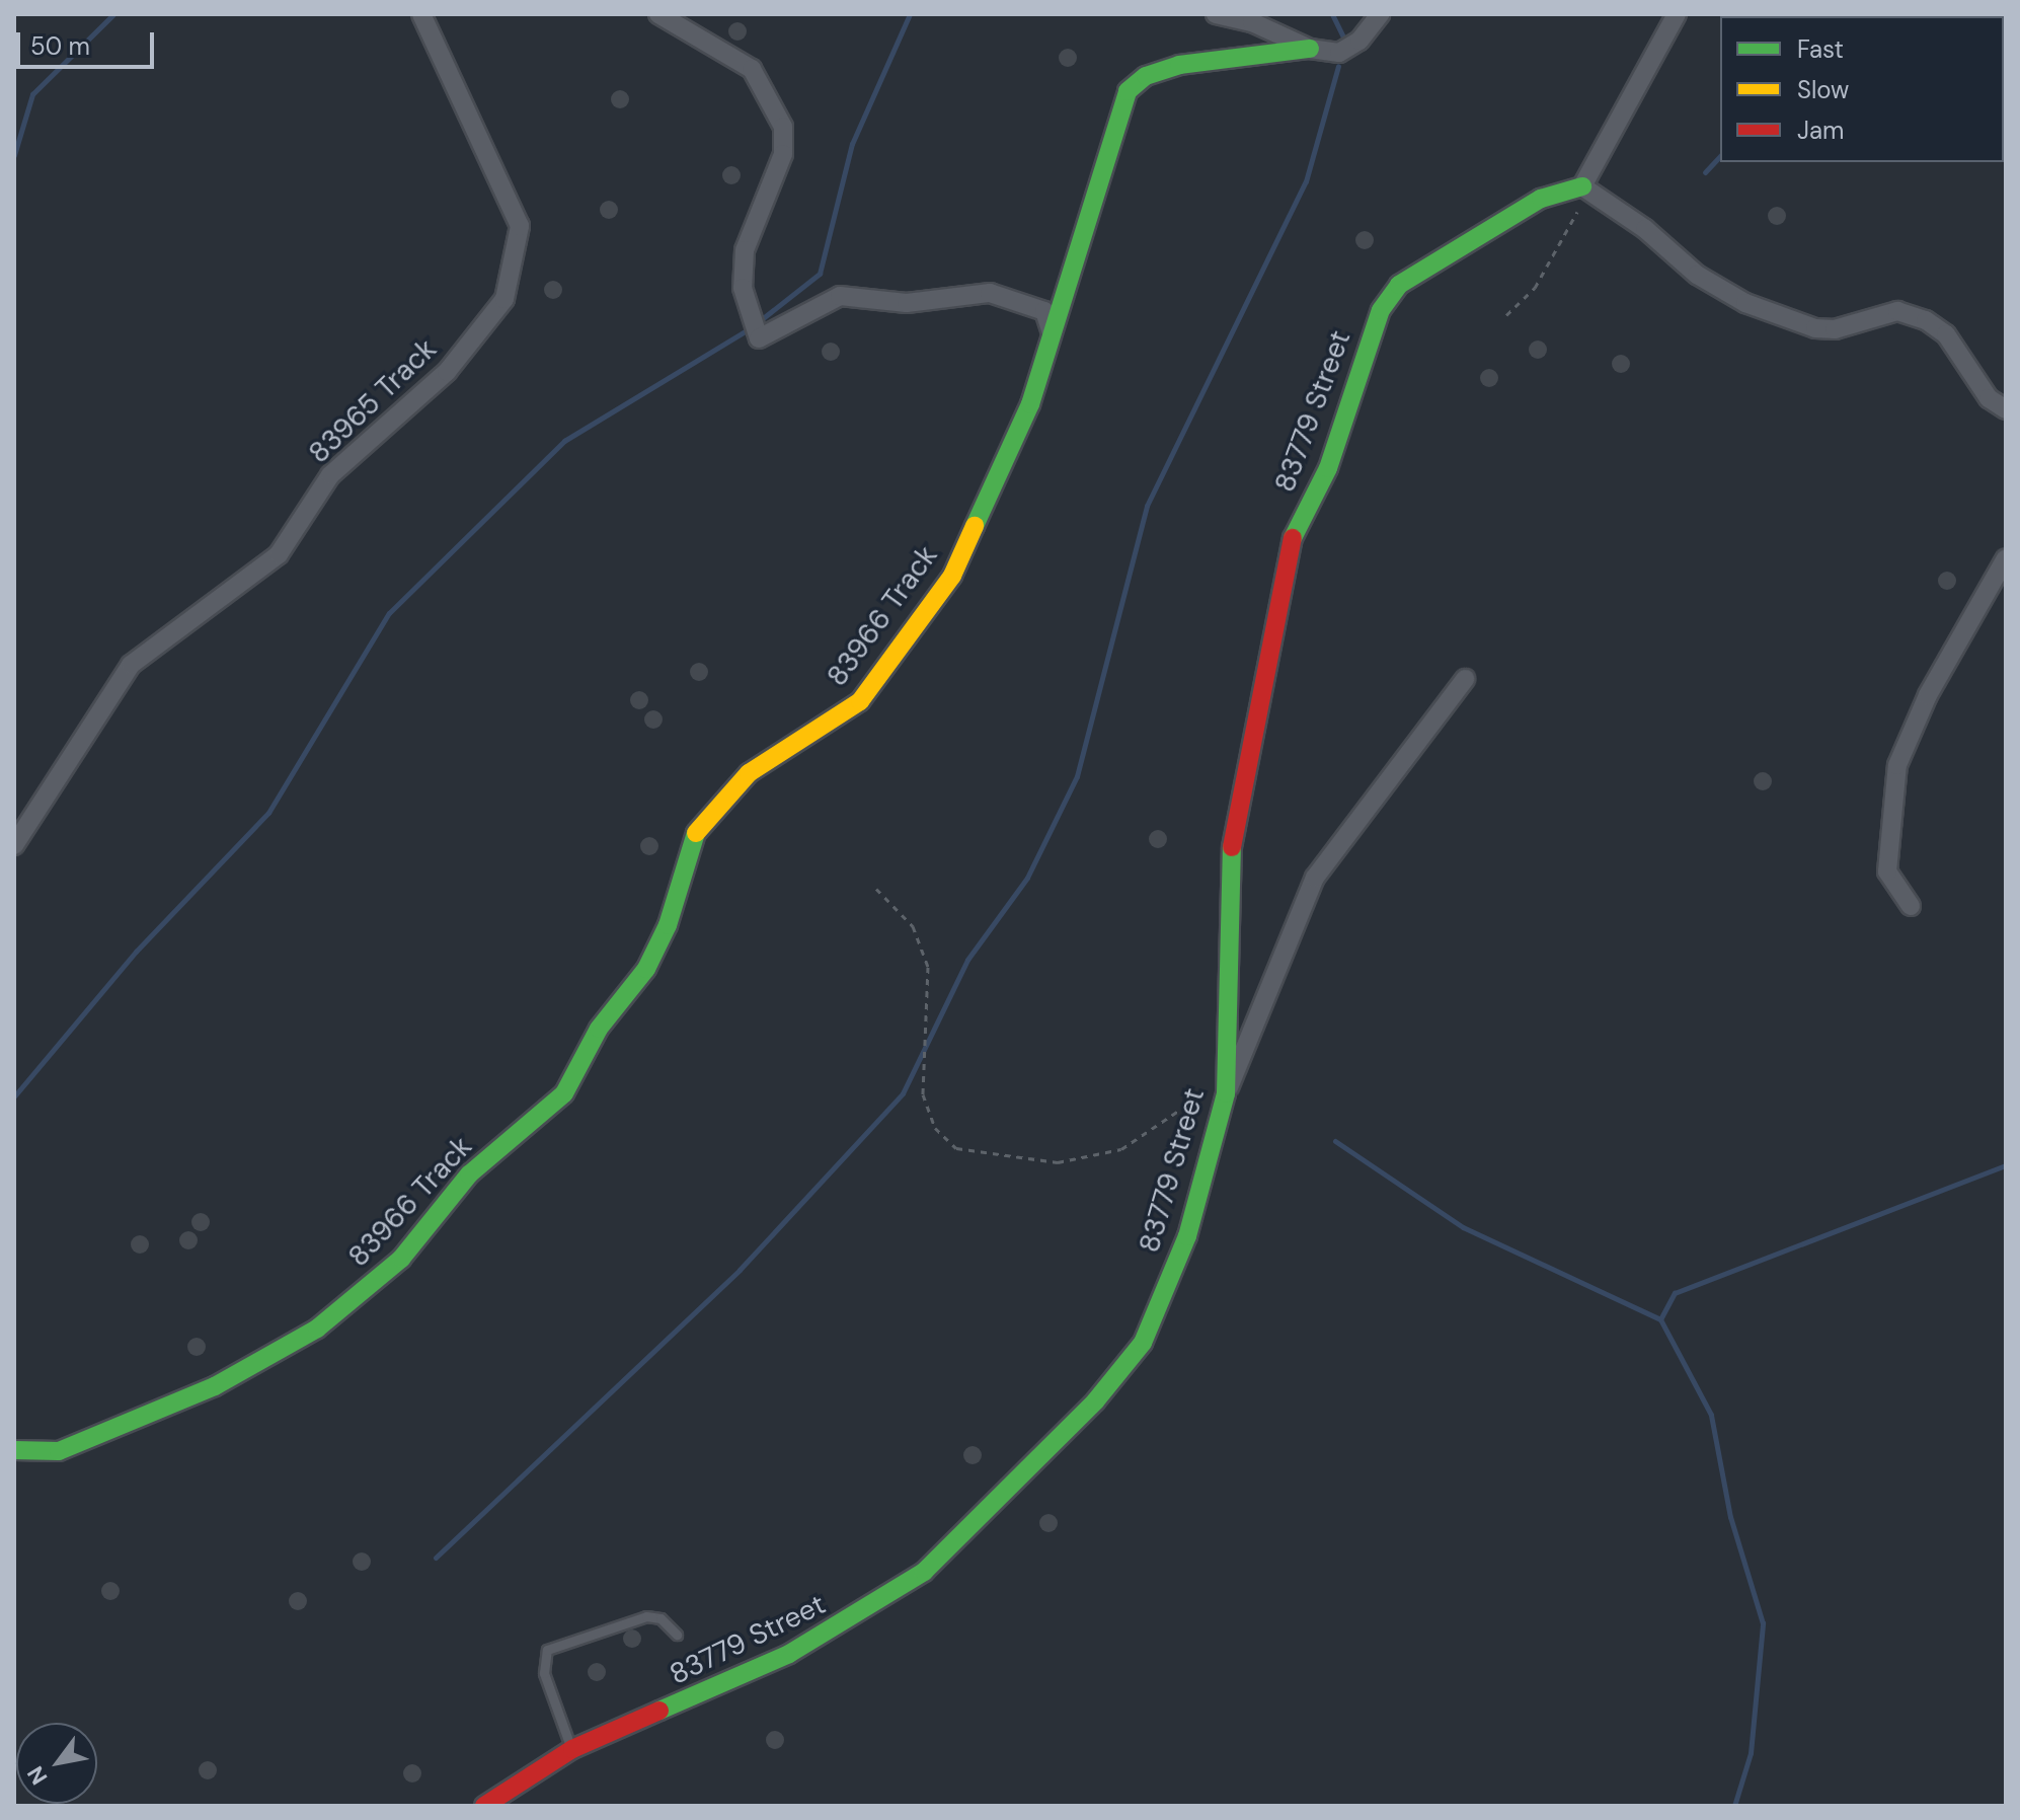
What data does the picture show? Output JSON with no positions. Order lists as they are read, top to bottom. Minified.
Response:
{"streets":{"street":["83965 Track","83779 Street","83966 Track"]},"legend":["Fast","Slow","Jam"],"scale_bar":"50 m","north":"bottom left"}
